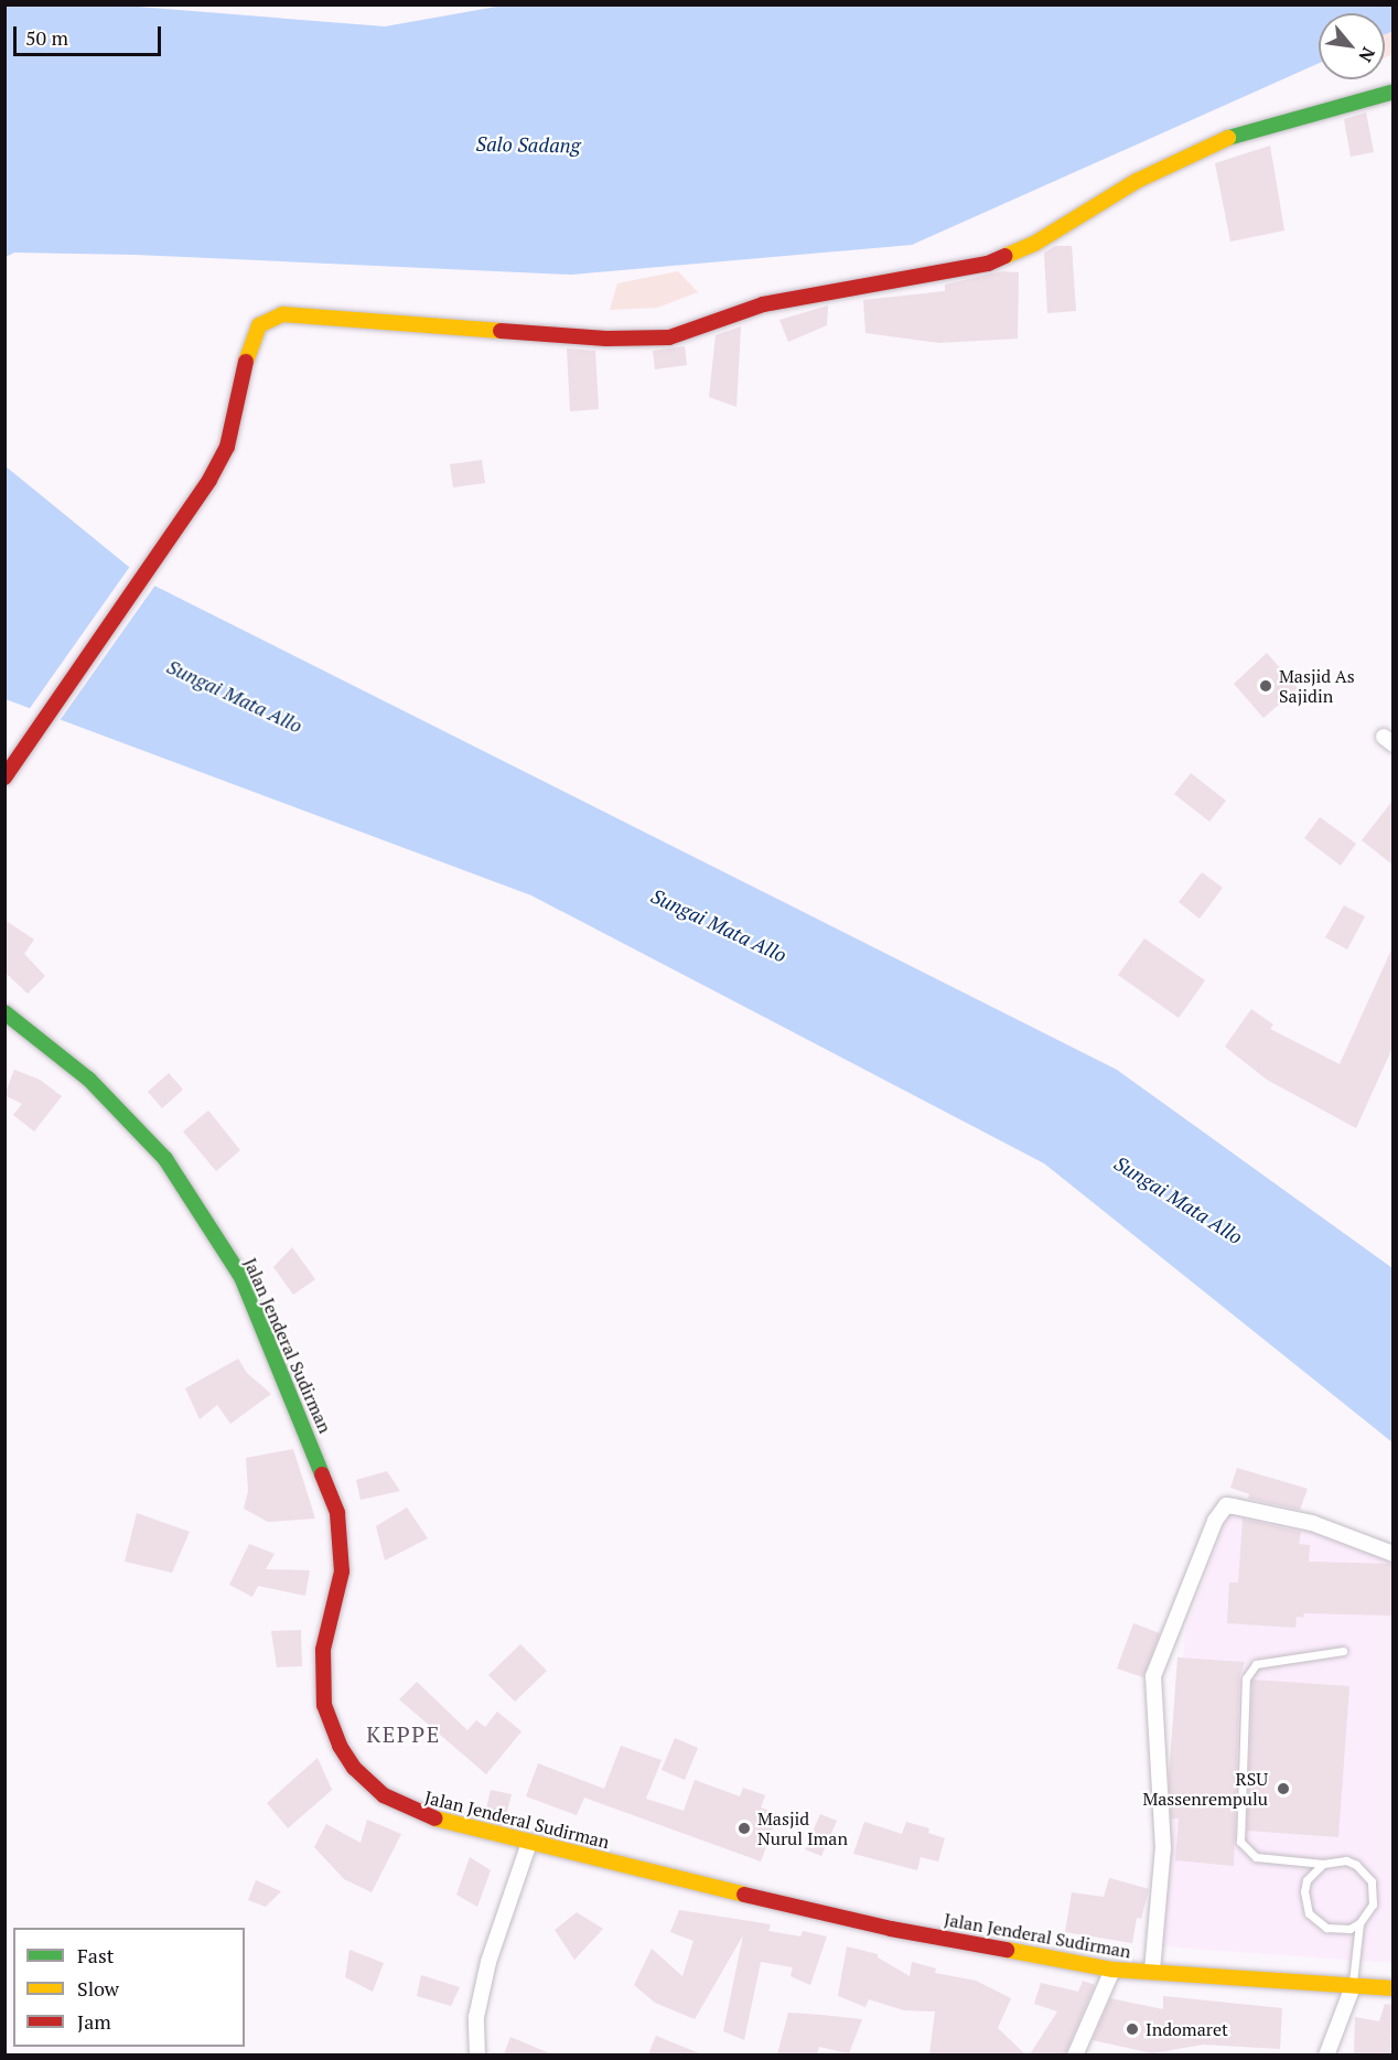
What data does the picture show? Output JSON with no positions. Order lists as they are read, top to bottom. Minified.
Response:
{"streets":{"main road":["Jalan Jenderal Sudirman"]},"districts":["KEPPE"],"water":["Salo Sadang","Sungai Mata Allo"],"places":["Masjid As Sajidin","RSU Massenrempulu","Masjid Nurul Iman","Indomaret"],"legend":["Fast","Slow","Jam"],"scale_bar":"50 m","north":"bottom right"}
